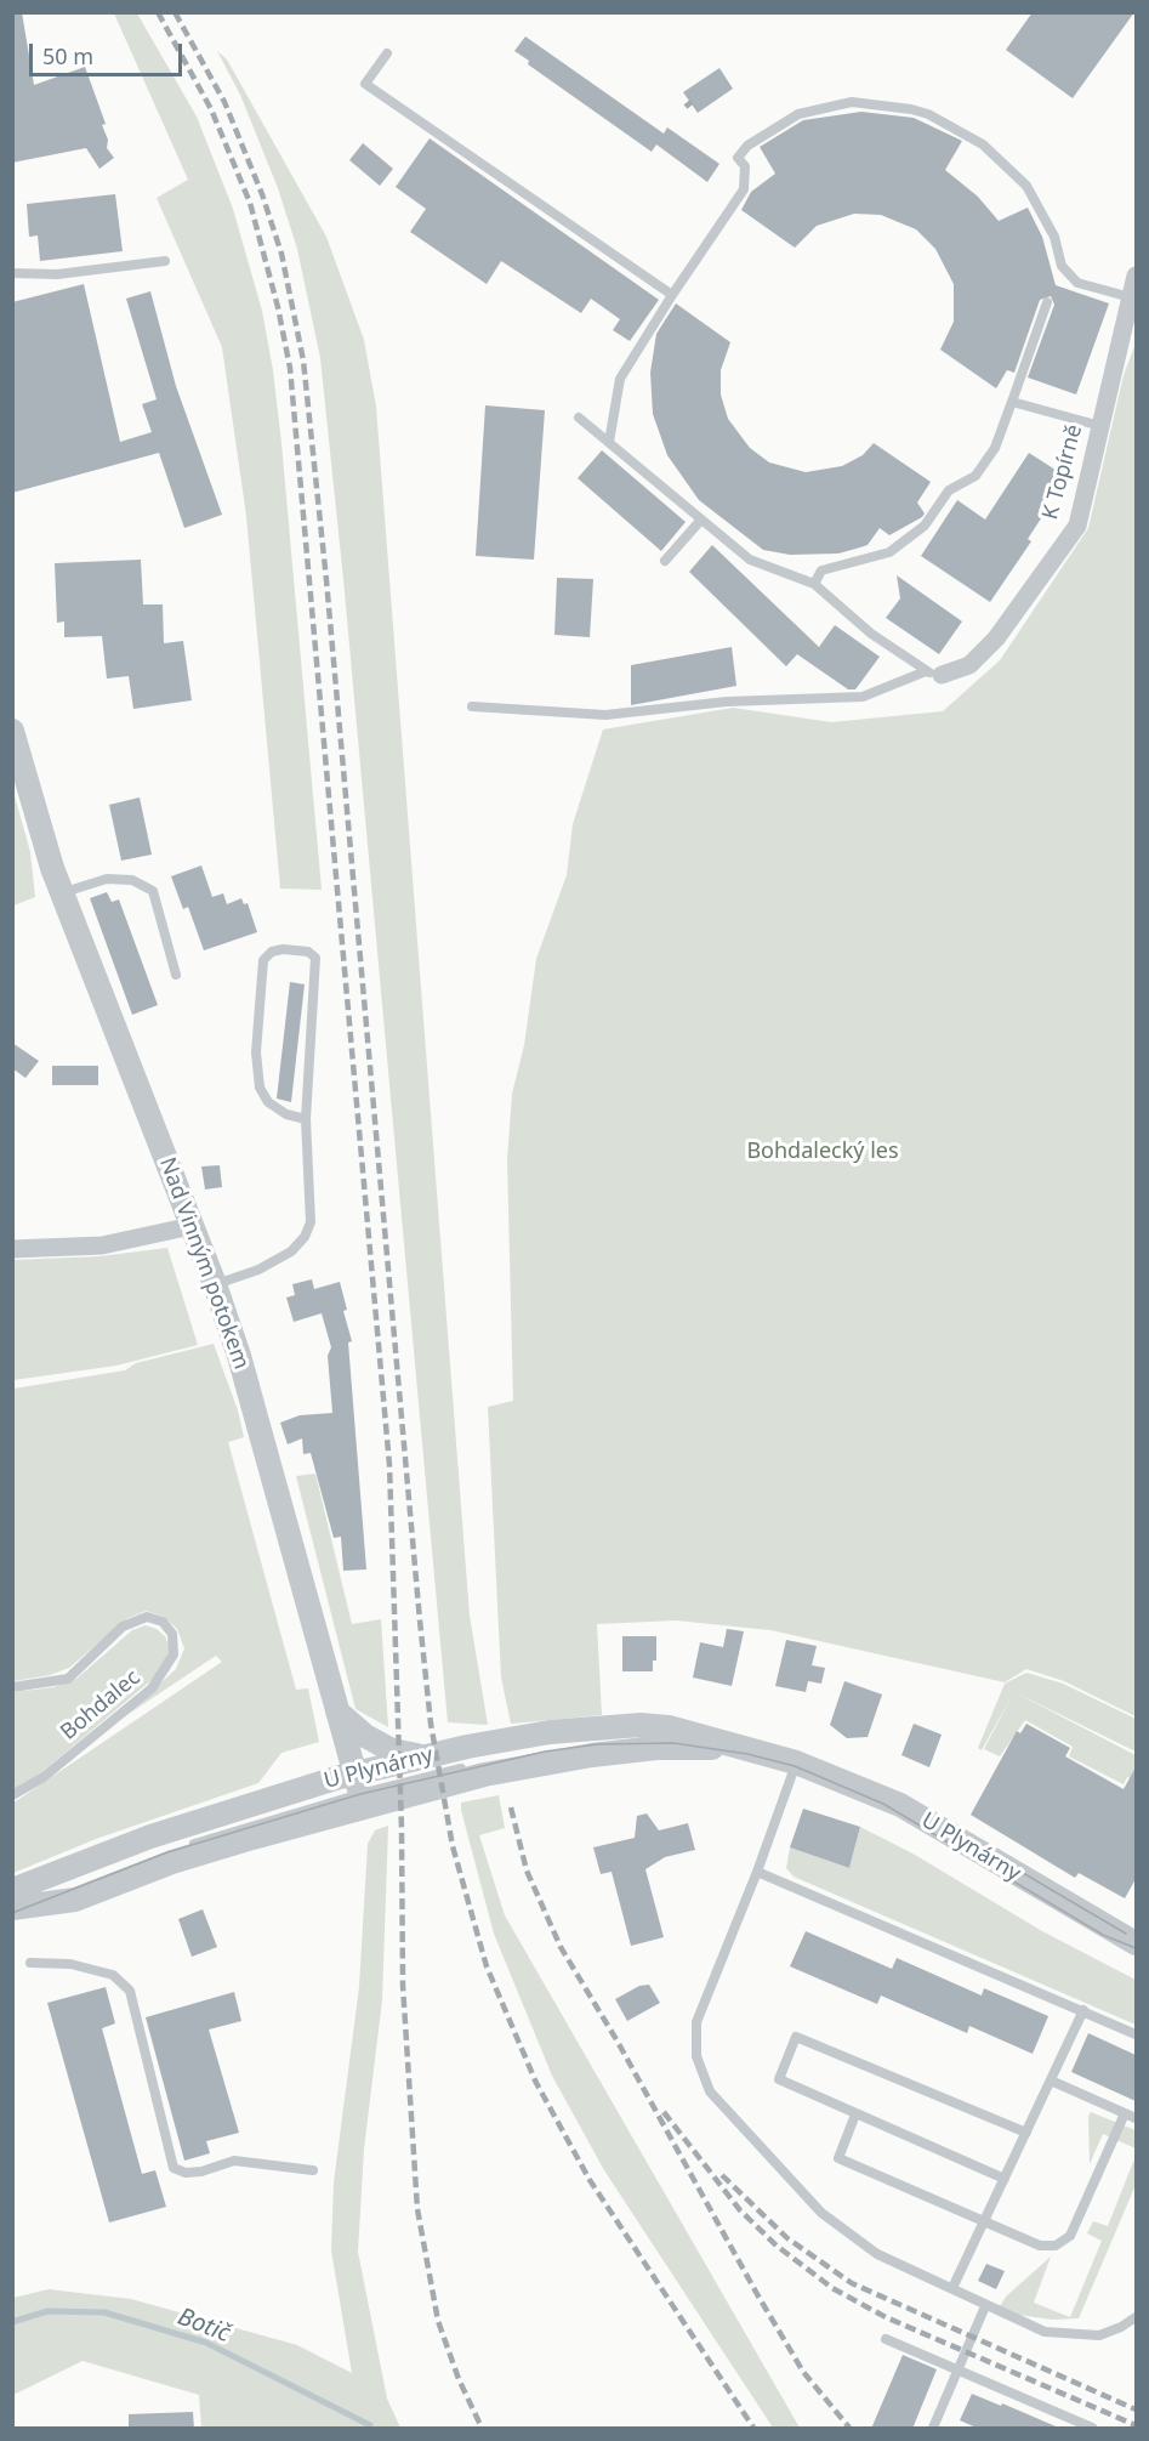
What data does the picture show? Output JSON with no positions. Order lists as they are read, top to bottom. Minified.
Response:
{"streets":{"street":["K Topírně","Nad Vinným potokem","U Plynárny"],"lane":["Bohdalec"]},"crossings":[["Nad Vinným potokem","U Plynárny"]],"water":["Botič"],"parks":["Bohdalecký les"],"scale_bar":"50 m"}
